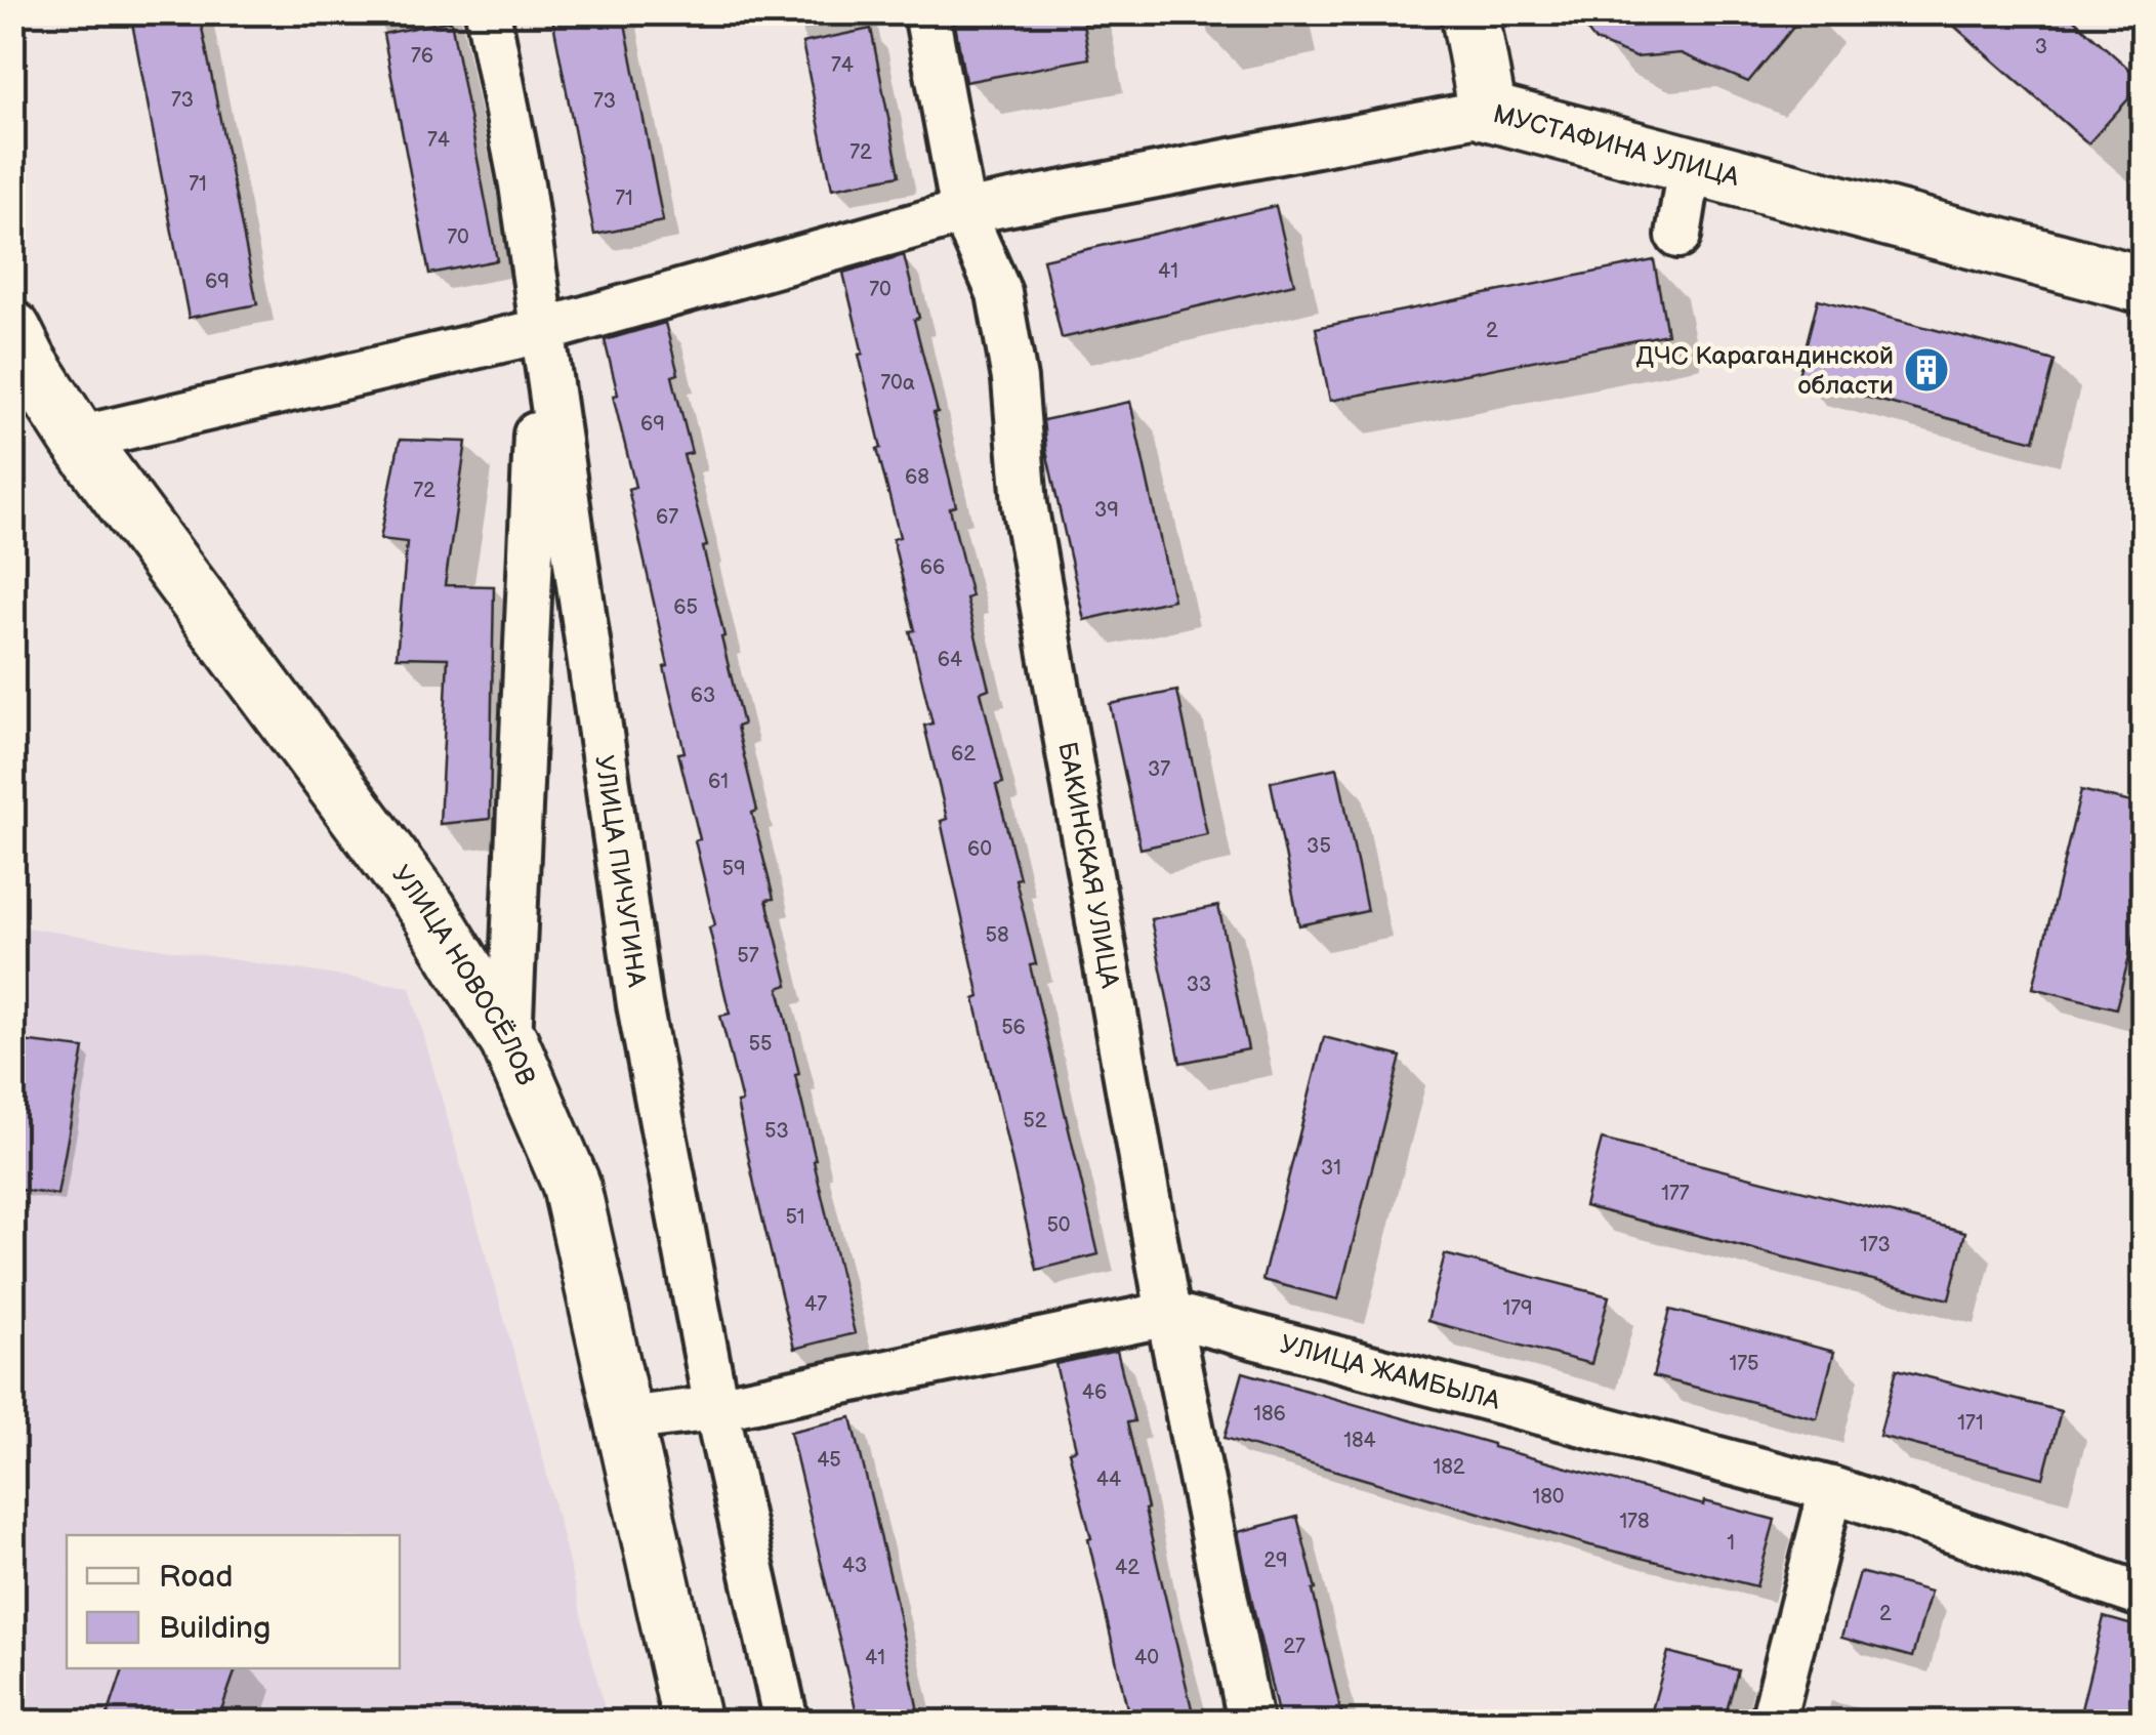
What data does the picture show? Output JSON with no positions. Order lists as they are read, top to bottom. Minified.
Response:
{"streets":{"street":["МУСТАФИНА УЛИЦА","БАКИНСКАЯ УЛИЦА","УЛИЦА ПИЧУГИНА","УЛИЦА НОВОСЁЛОВ","УЛИЦА ЖАМБЫЛА"]},"crossings":[["МУСТАФИНА УЛИЦА","БАКИНСКАЯ УЛИЦА"],["МУСТАФИНА УЛИЦА","УЛИЦА ПИЧУГИНА"],["МУСТАФИНА УЛИЦА","УЛИЦА НОВОСЁЛОВ"],["БАКИНСКАЯ УЛИЦА","УЛИЦА ЖАМБЫЛА"],["УЛИЦА ПИЧУГИНА","УЛИЦА ЖАМБЫЛА"],["УЛИЦА НОВОСЁЛОВ","УЛИЦА ЖАМБЫЛА"]],"places":{"building":["ДЧС Карагандинской области"]},"house_numbers":["3","76","74","73","73","74","72","71","71","70","41","69","70","2","70а","69","68","72","39","67","66","65","64","63","62","37","61","35","60","59","58","57","33","56","55","52","53","31","177","51","50","173","47","179","175","46","186","171","184","45","182","44","180","178","1","29","43","42","2","27","41","40"],"legend":["Road","Building"]}
